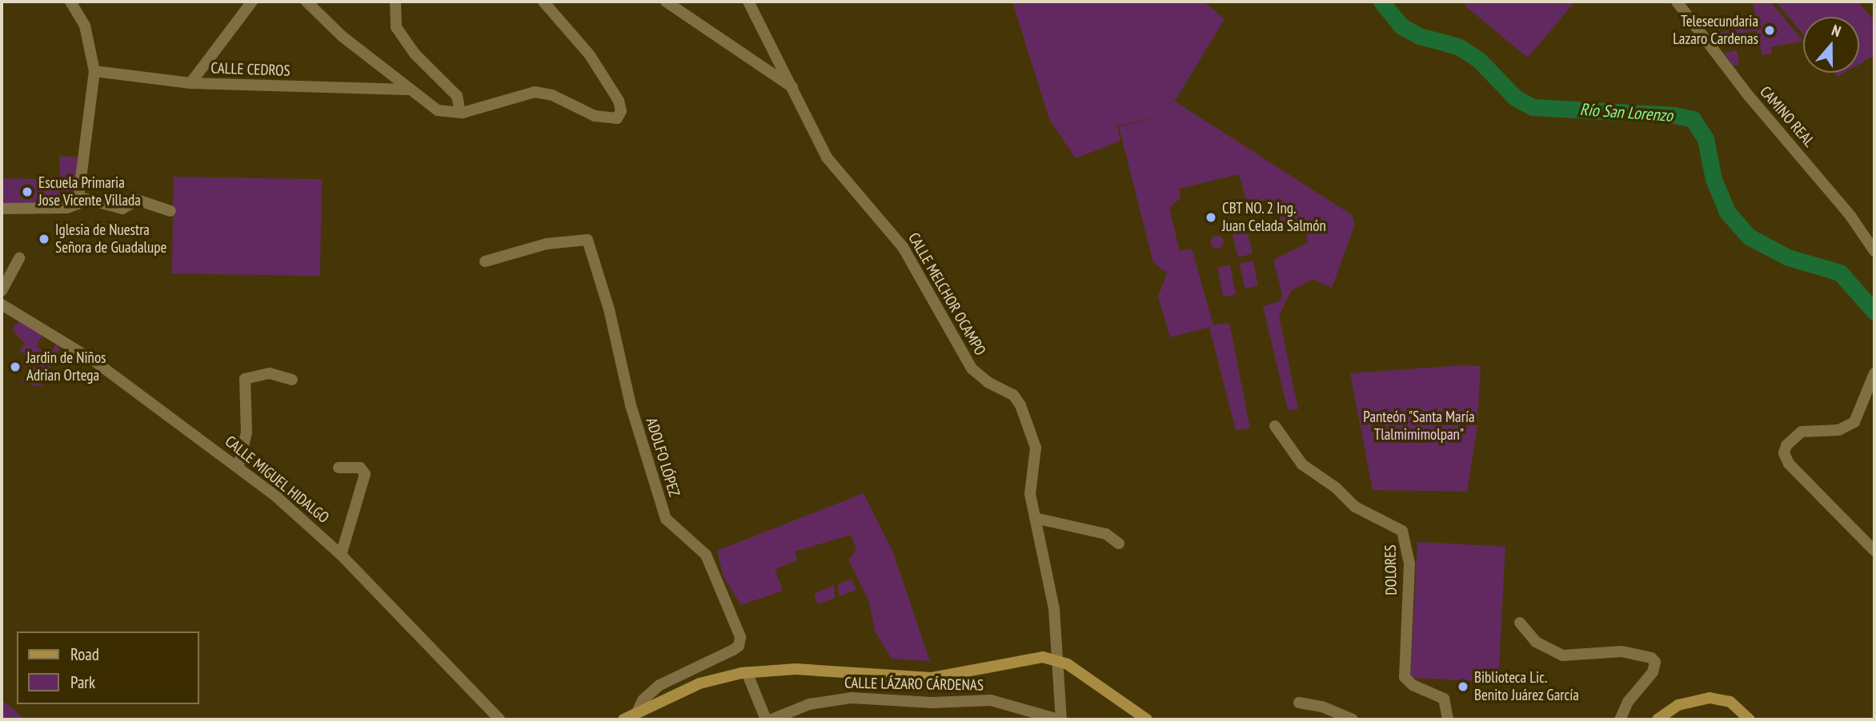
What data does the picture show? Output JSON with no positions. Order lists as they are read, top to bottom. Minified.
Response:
{"streets":{"street":["CALLE CEDROS","CAMINO REAL","CALLE MELCHOR OCAMPO","ADOLFO LÓPEZ","CALLE MIGUEL HIDALGO","DOLORES","CALLE LÁZARO CÁRDENAS"]},"crossings":[["CALLE MELCHOR OCAMPO","CALLE LÁZARO CÁRDENAS"]],"water":["Río San Lorenzo"],"parks":["Panteón \"Santa María Tlalmimimolpan\""],"places":["Telesecundaria Lazaro Cardenas","Escuela Primaria Jose Vicente Villada","CBT NO. 2 Ing. Juan Celada Salmón","Iglesia de Nuestra Señora de Guadalupe","Jardin de Niños Adrian Ortega","Biblioteca Lic. Benito Juárez García"],"legend":["Road","Park"],"north":"top"}
